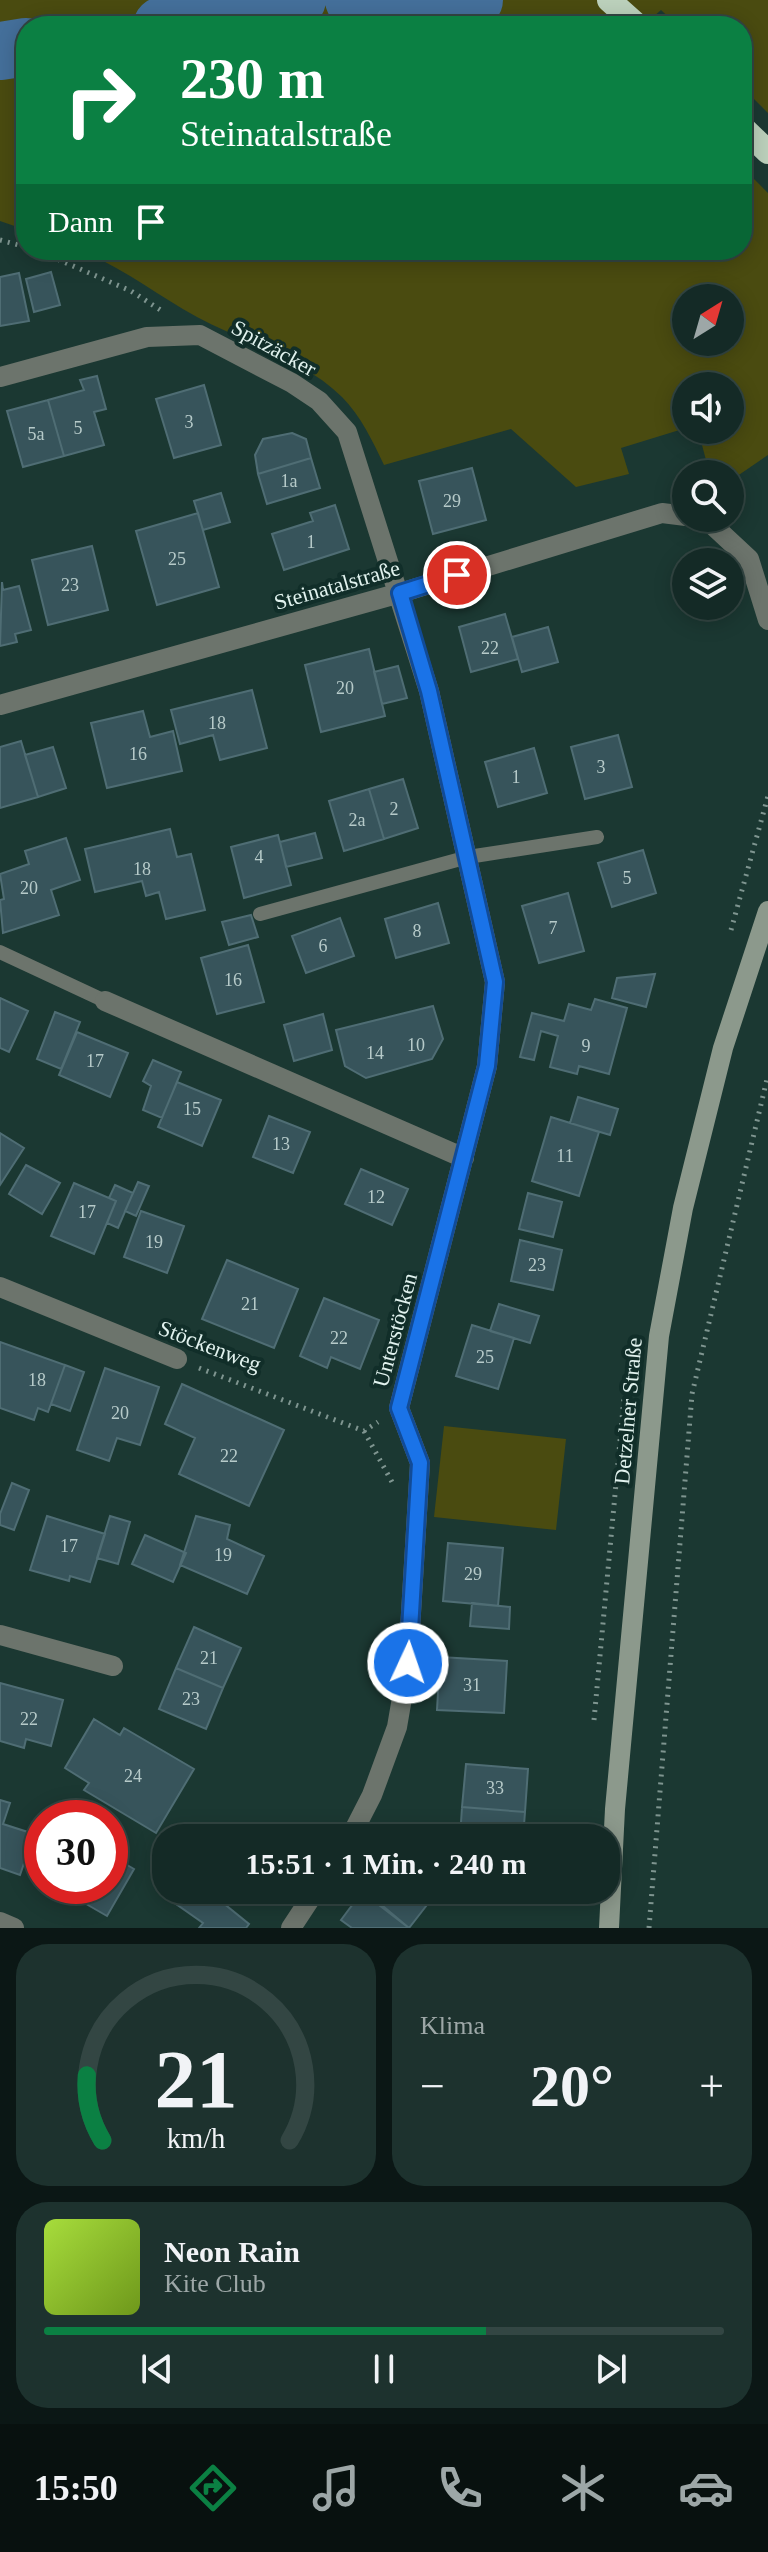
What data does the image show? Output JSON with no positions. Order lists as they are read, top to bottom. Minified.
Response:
{"streets":{"street":["Spitzäcker","Steinatalstraße","Unterstöcken","Stöckenweg","Detzelner Straße"]},"crossings":[["Spitzäcker","Steinatalstraße"],["Spitzäcker","Unterstöcken"],["Steinatalstraße","Unterstöcken"],["Unterstöcken","Stöckenweg"]],"house_numbers":["3","5","5a","1a","29","1","25","23","22","20","18","16","3","1","2","2a","4","18","5","20","7","8","6","16","10","9","14","17","15","13","11","12","17","19","23","21","22","25","18","20","22","17","19","29","21","31","23","22","24","33"],"north":"top right","page":{"turn":["230 m","Steinatalstraße"],"then":"Dann","limit":"30","trip":"15:51 · 1 Min. · 240 m","tile":"Klima","heat":["−","20°","+"],"song":["Neon Rain","Kite Club"],"tabs":"15:50","gauge":["21","km/h"]}}
